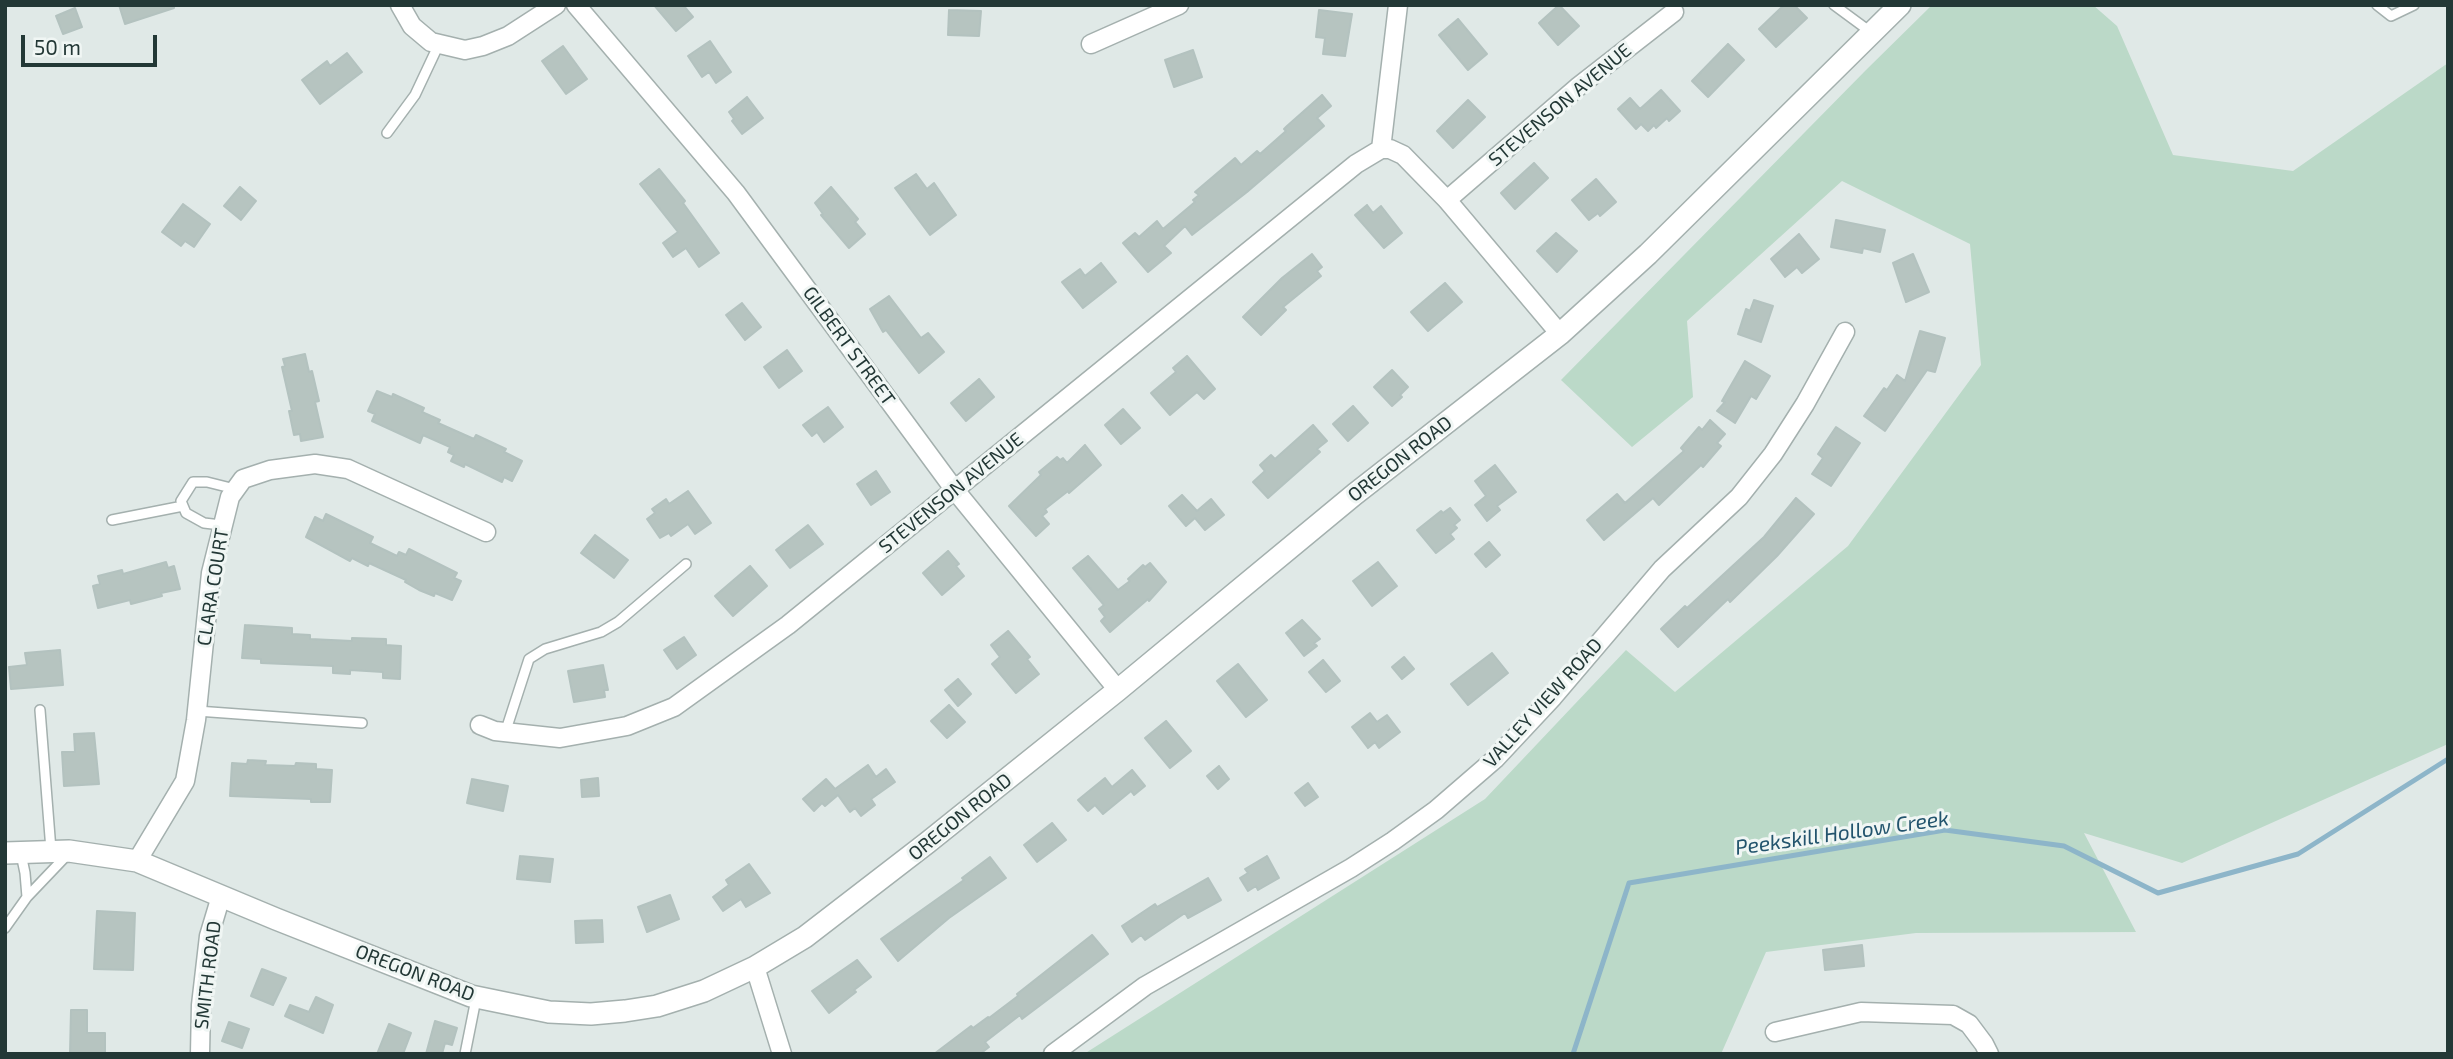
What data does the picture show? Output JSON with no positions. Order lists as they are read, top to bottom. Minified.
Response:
{"streets":{"street":["STEVENSON AVENUE","GILBERT STREET","OREGON ROAD","CLARA COURT","VALLEY VIEW ROAD","SMITH ROAD"]},"crossings":[["STEVENSON AVENUE","GILBERT STREET"],["GILBERT STREET","OREGON ROAD"],["OREGON ROAD","CLARA COURT"],["OREGON ROAD","SMITH ROAD"]],"water":["Peekskill Hollow Creek"],"scale_bar":"50 m"}
